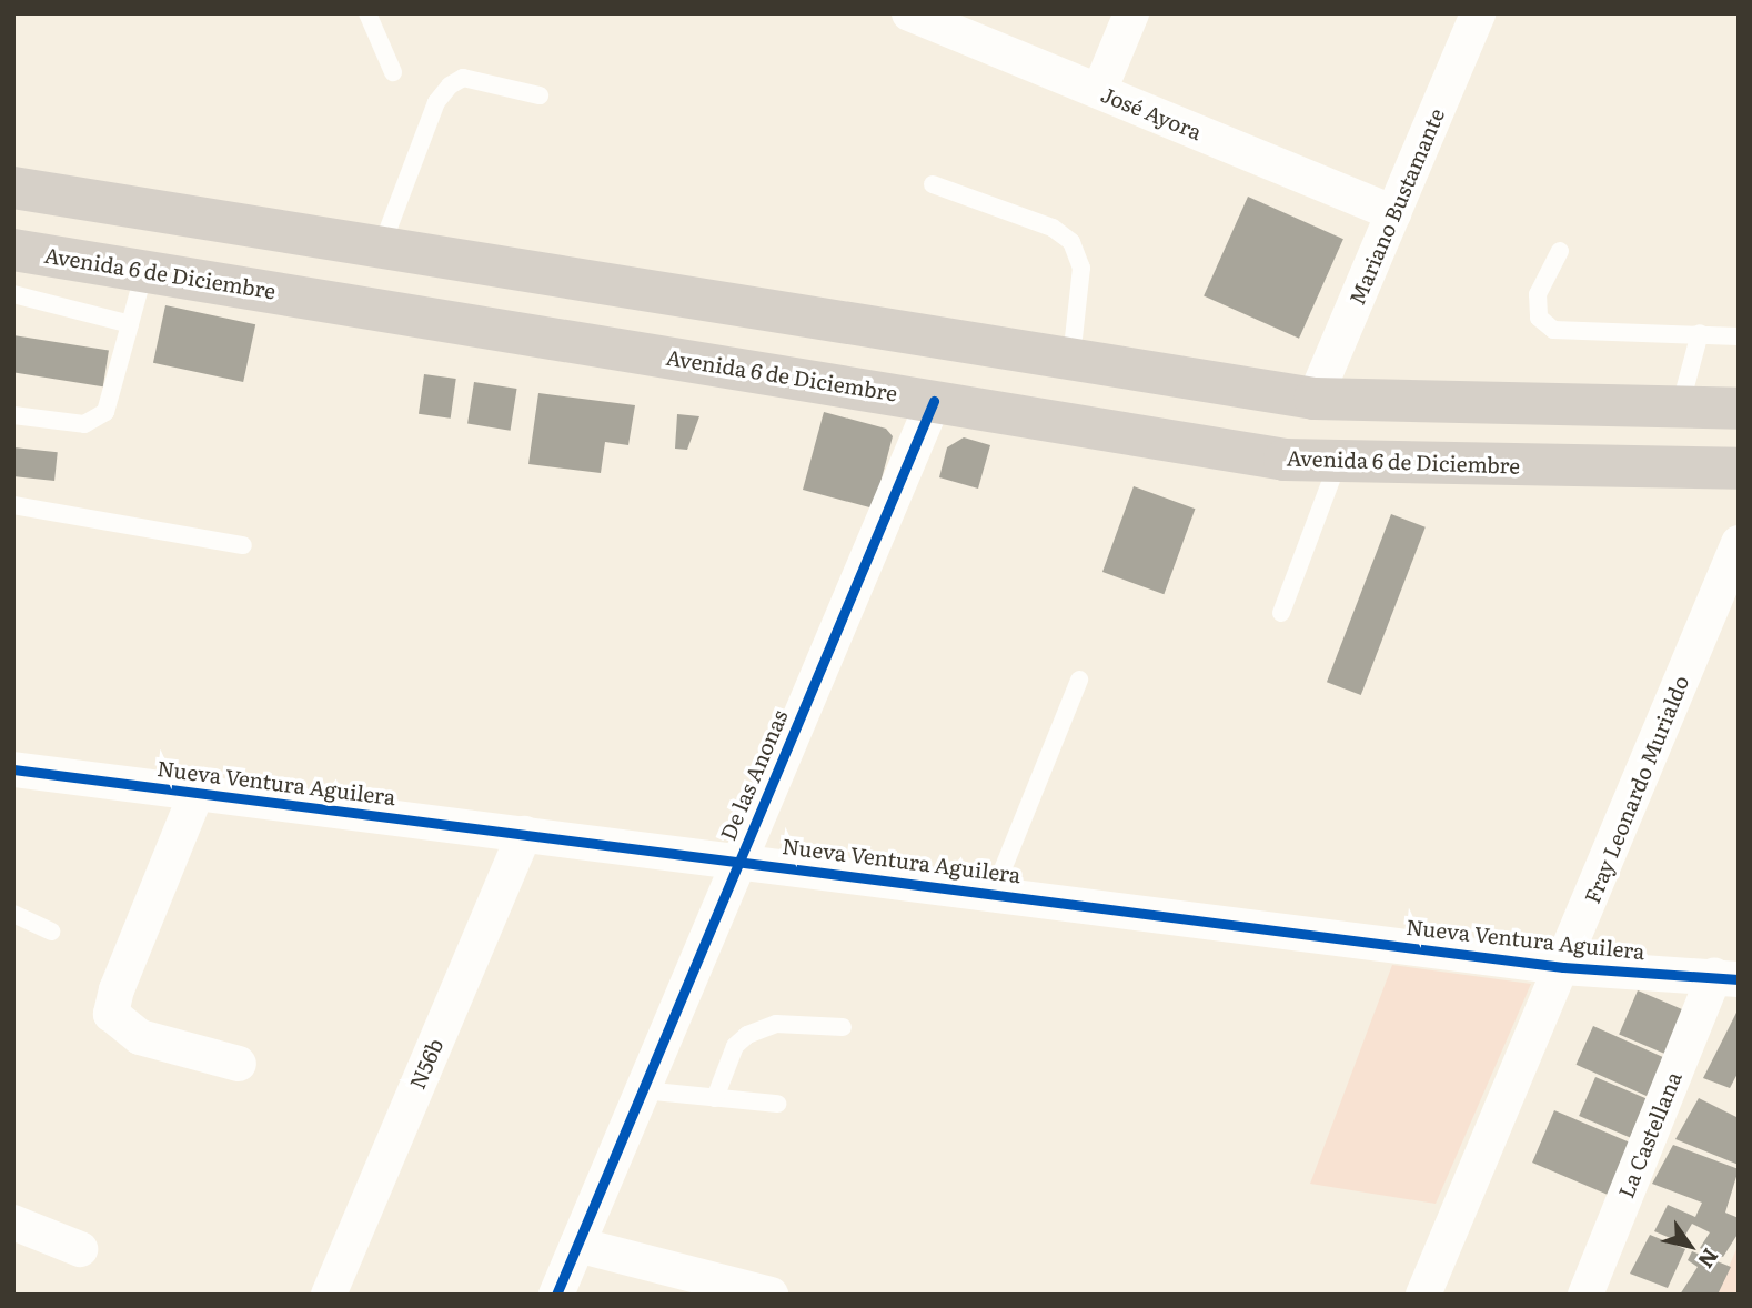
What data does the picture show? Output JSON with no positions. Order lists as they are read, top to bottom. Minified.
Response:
{"streets":{"main road":["Avenida 6 de Diciembre"],"street":["José Ayora","Mariano Bustamante","De las Anonas","Nueva Ventura Aguilera","Fray Leonardo Murialdo","N56b","La Castellana"]},"crossings":[["José Ayora","Mariano Bustamante"],["Avenida 6 de Diciembre","De las Anonas"],["De las Anonas","Nueva Ventura Aguilera"],["Nueva Ventura Aguilera","Fray Leonardo Murialdo"],["Nueva Ventura Aguilera","N56b"],["Nueva Ventura Aguilera","La Castellana"]],"north":"bottom right"}
